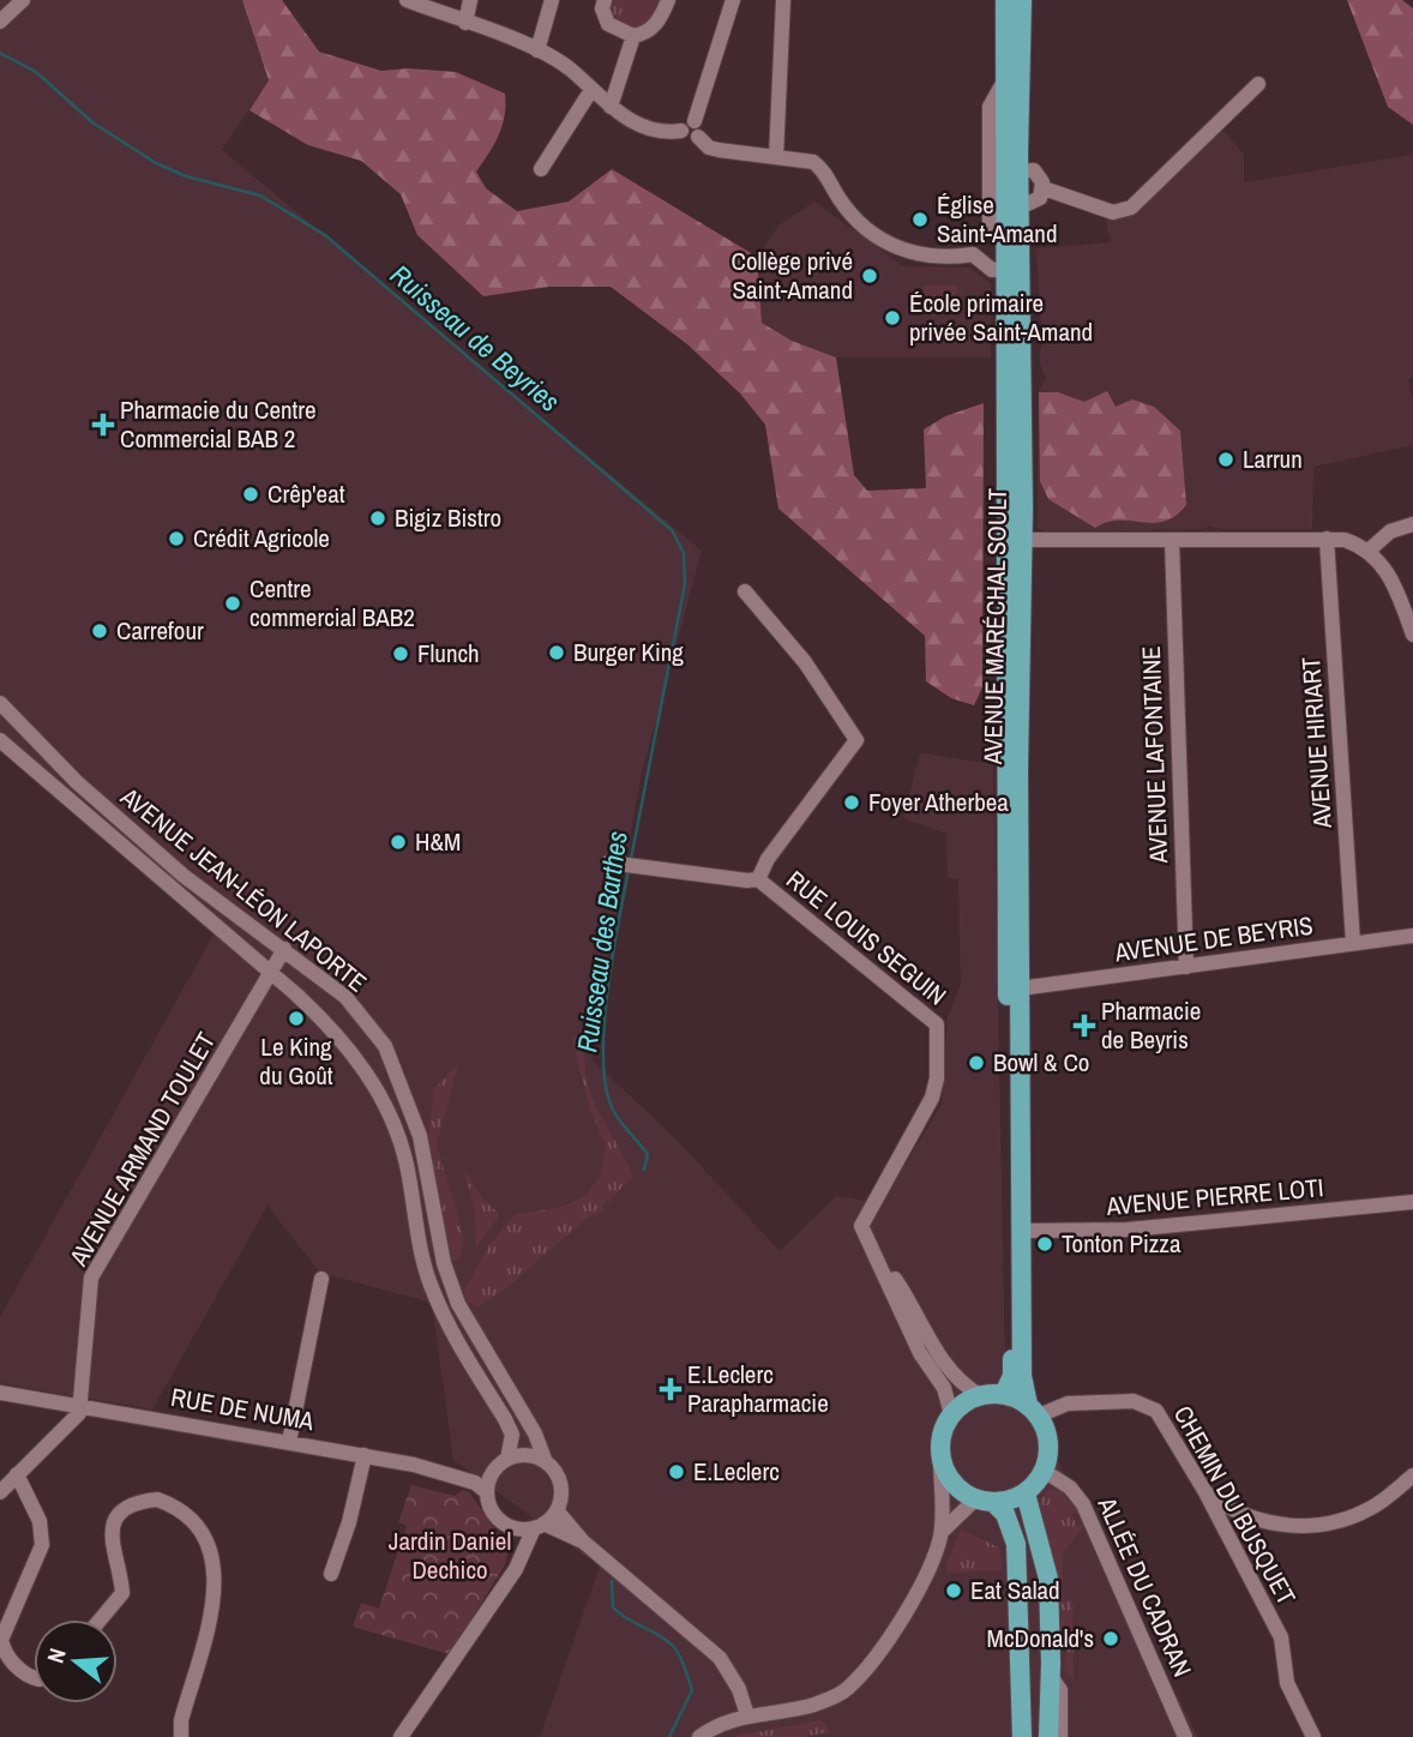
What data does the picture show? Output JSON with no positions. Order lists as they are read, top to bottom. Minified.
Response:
{"streets":{"main road":["AVENUE MARÉCHAL SOULT"],"street":["AVENUE HIRIART","AVENUE LAFONTAINE","AVENUE JEAN-LÉON LAPORTE","RUE LOUIS SEGUIN","AVENUE DE BEYRIS","AVENUE ARMAND TOULET","AVENUE PIERRE LOTI","RUE DE NUMA","CHEMIN DU BUSQUET","ALLÉE DU CADRAN"]},"crossings":[["AVENUE MARÉCHAL SOULT","AVENUE DE BEYRIS"],["AVENUE MARÉCHAL SOULT","AVENUE PIERRE LOTI"],["AVENUE MARÉCHAL SOULT","CHEMIN DU BUSQUET"],["AVENUE MARÉCHAL SOULT","ALLÉE DU CADRAN"],["AVENUE HIRIART","AVENUE DE BEYRIS"],["AVENUE LAFONTAINE","AVENUE DE BEYRIS"],["AVENUE JEAN-LÉON LAPORTE","AVENUE ARMAND TOULET"],["AVENUE JEAN-LÉON LAPORTE","RUE DE NUMA"],["AVENUE ARMAND TOULET","RUE DE NUMA"],["CHEMIN DU BUSQUET","ALLÉE DU CADRAN"]],"water":["Ruisseau de Beyries","Ruisseau des Barthes"],"parks":["Jardin Daniel Dechico"],"places":{"other":["Église Saint-Amand","Collège privé Saint-Amand","École primaire privée Saint-Amand","Larrun","Crêp'eat","Bigiz Bistro","Crédit Agricole","Centre commercial BAB2","Carrefour","Burger King","Flunch","Foyer Atherbea","H&M","Le King du Goût","Bowl & Co","Tonton Pizza","E.Leclerc","Eat Salad","McDonald's"],"health":["Pharmacie du Centre Commercial BAB 2","Pharmacie de Beyris","E.Leclerc Parapharmacie"]},"north":"left"}
